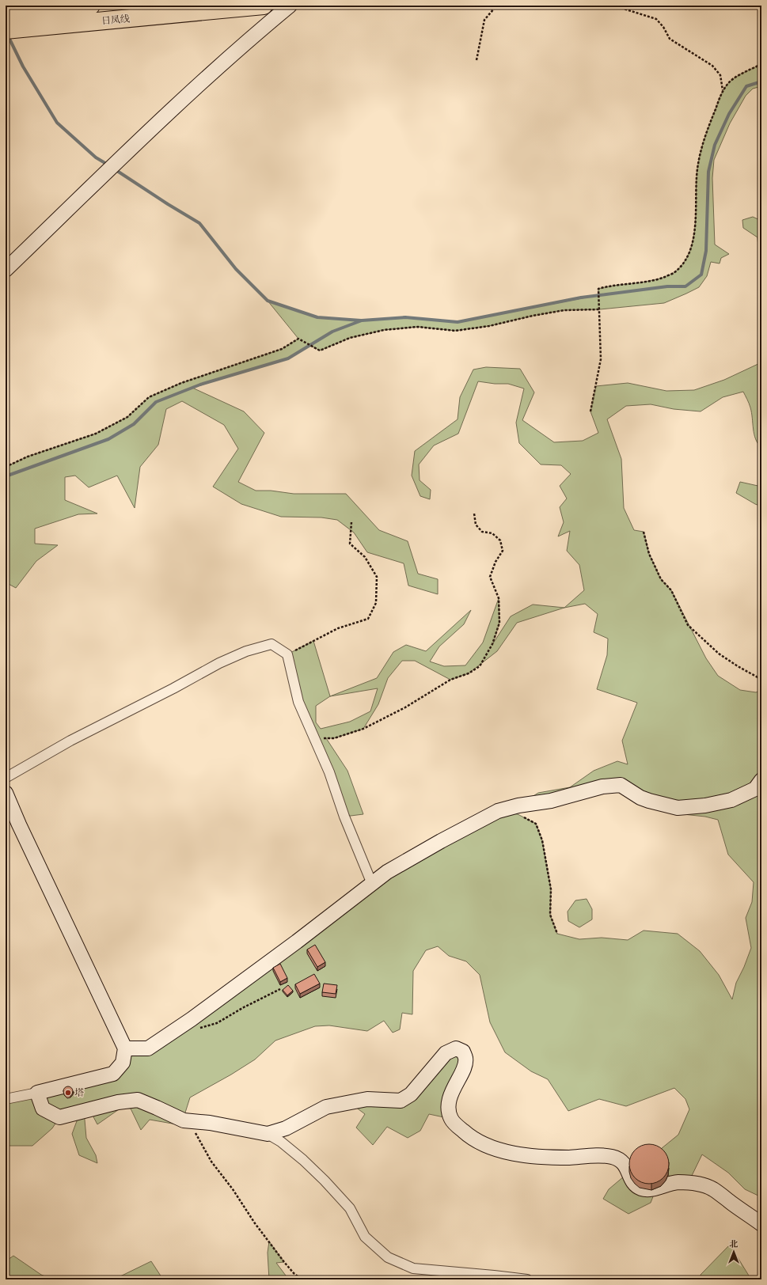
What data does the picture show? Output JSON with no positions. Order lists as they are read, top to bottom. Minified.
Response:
{"streets":{"highway":["日凤线"]},"places":["塔"],"north":"top"}
